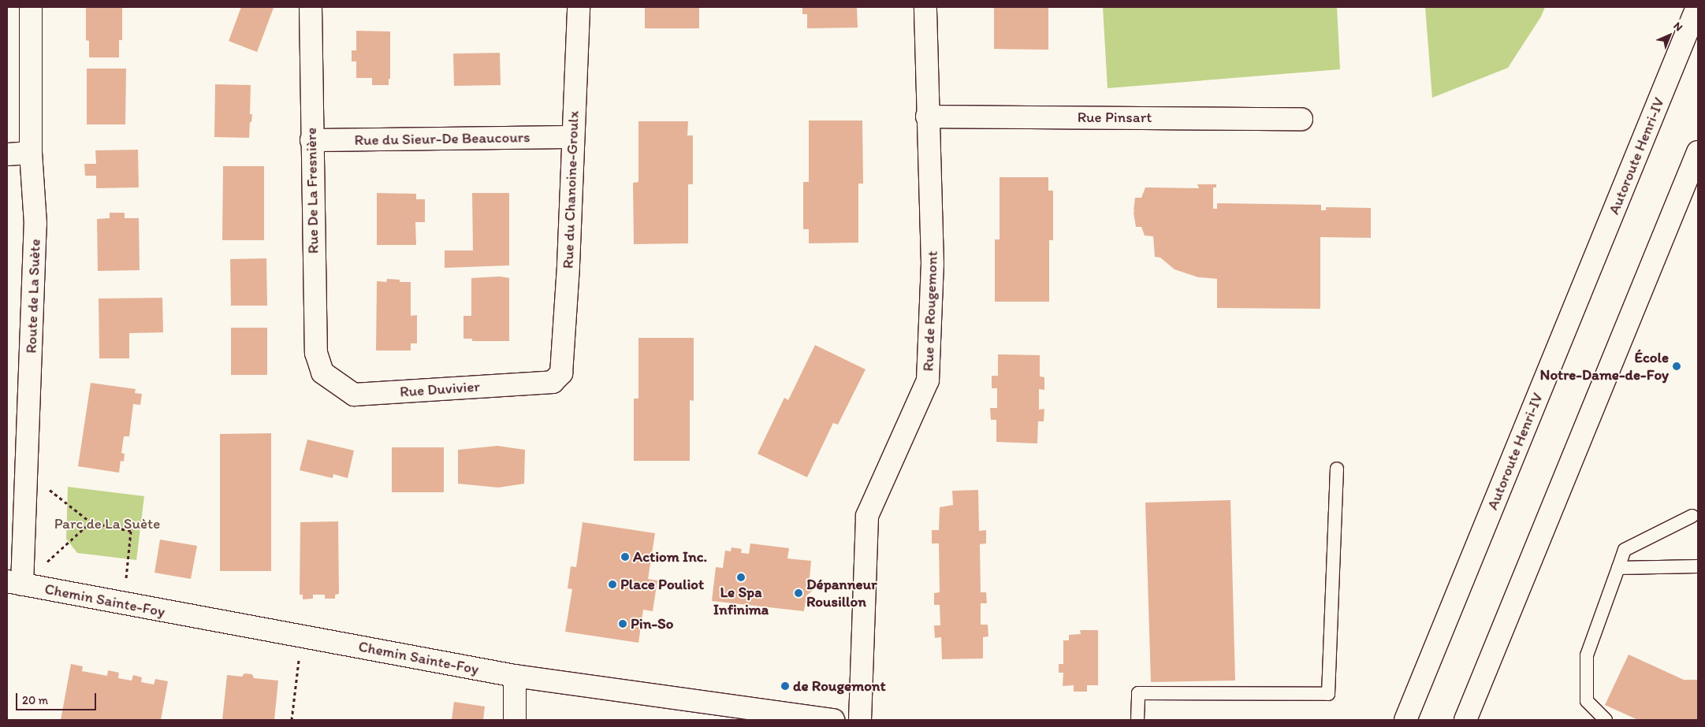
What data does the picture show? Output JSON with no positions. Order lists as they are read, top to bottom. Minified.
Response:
{"streets":{"main road":["Rue Pinsart","Rue du Sieur-De Beaucours","Autoroute Henri-IV","Rue du Chanoine-Groulx","Rue De La Fresnière","Route de La Suète","Rue de Rougemont","Rue Duvivier","Chemin Sainte-Foy"]},"crossings":[["Rue Pinsart","Rue de Rougemont"],["Rue du Sieur-De Beaucours","Rue du Chanoine-Groulx"],["Rue du Sieur-De Beaucours","Rue De La Fresnière"],["Rue du Chanoine-Groulx","Rue Duvivier"],["Rue De La Fresnière","Rue Duvivier"],["Route de La Suète","Chemin Sainte-Foy"]],"parks":["Parc de La Suète"],"places":["École Notre-Dame-de-Foy","Actiom Inc.","Le Spa Infinima","Place Pouliot","Dépanneur Rousillon","Pin-So","de Rougemont"],"scale_bar":"20 m","north":"top right"}
